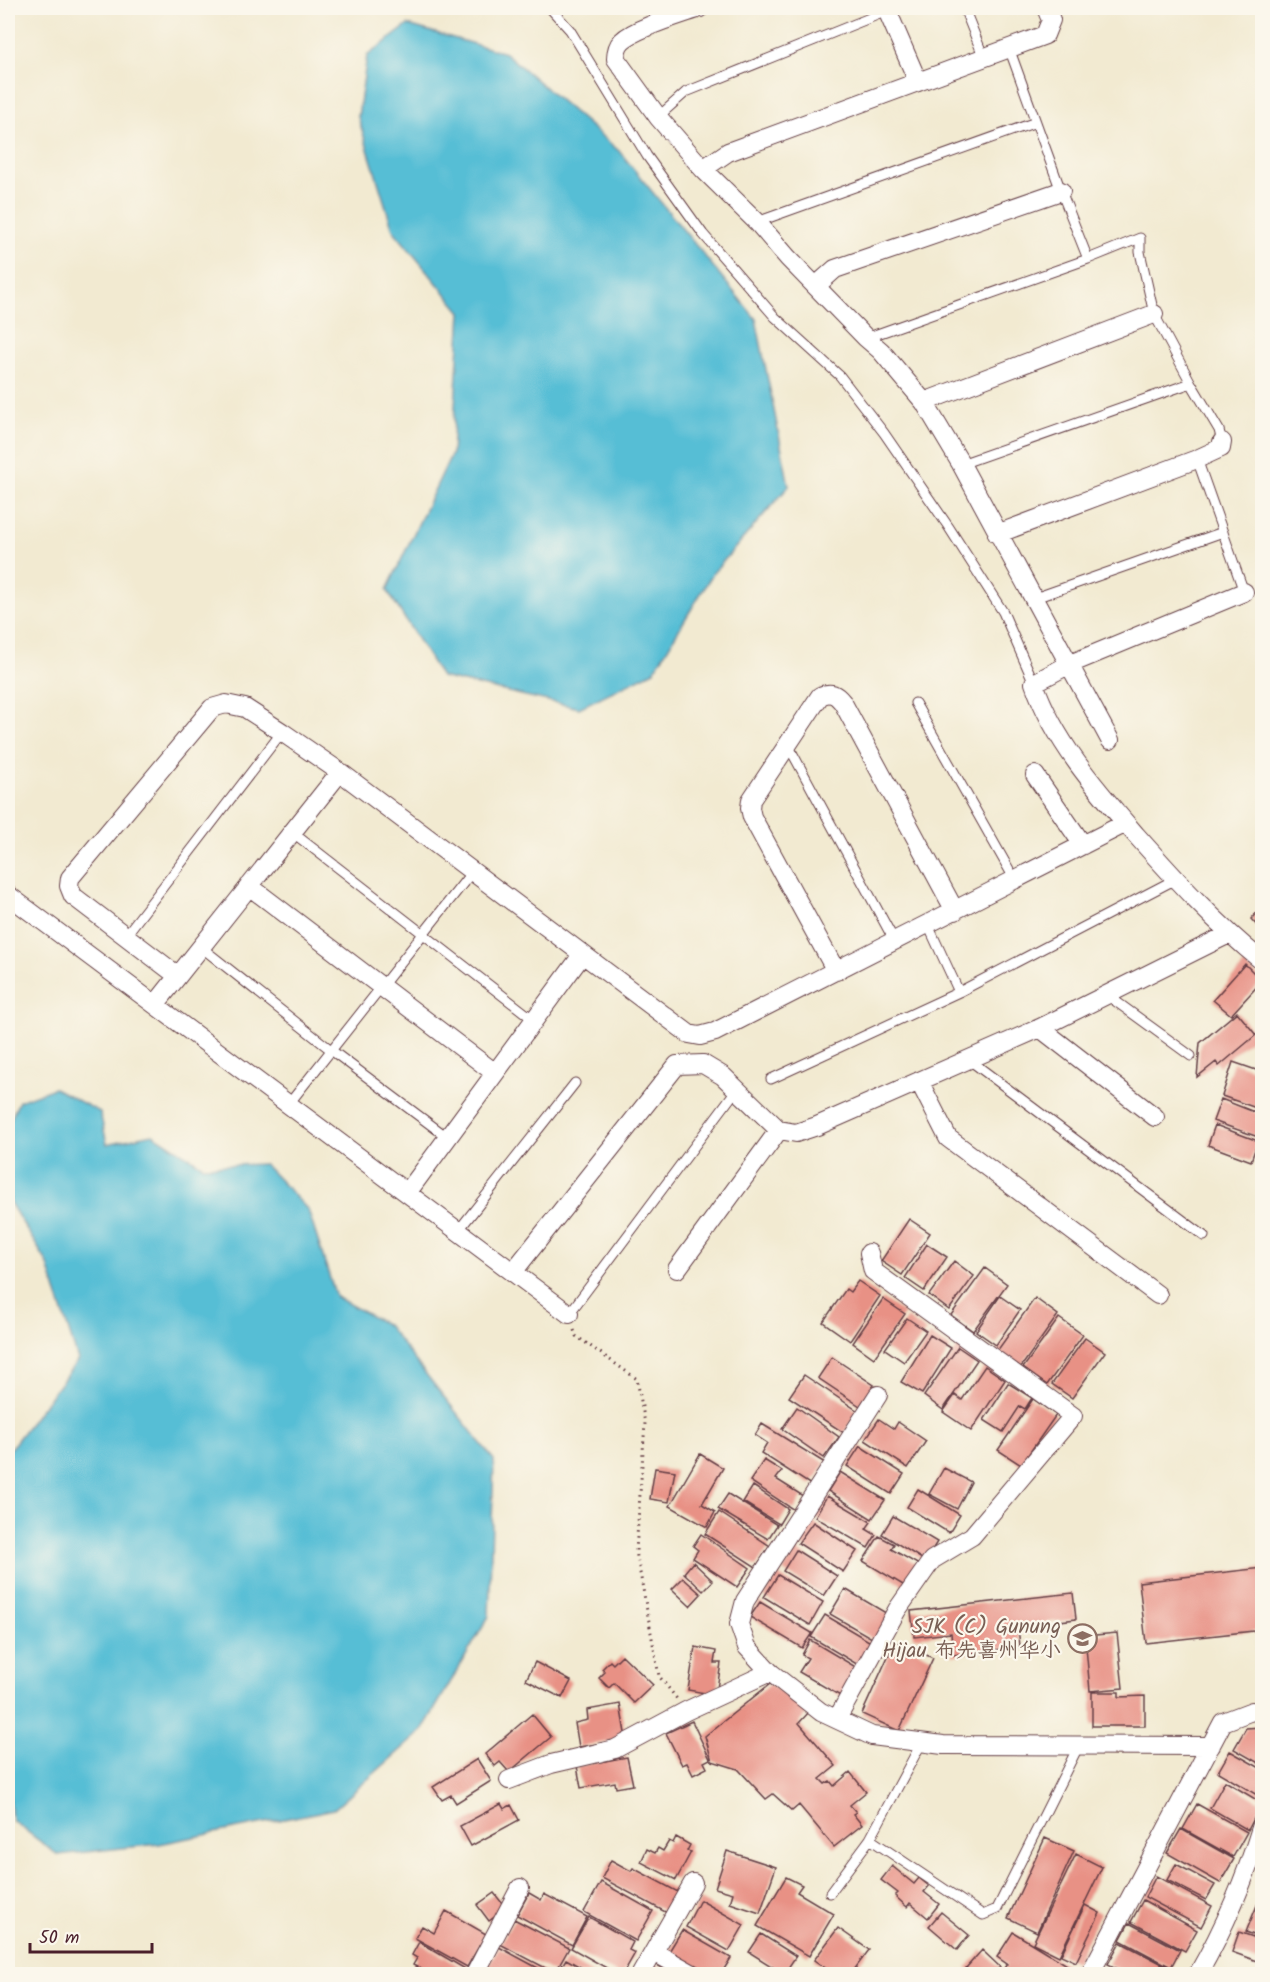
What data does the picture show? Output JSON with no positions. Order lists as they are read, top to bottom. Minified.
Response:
{"places":{"school or university":["SJK (C) Gunung Hijau 布先喜州华小"]},"scale_bar":"50 m"}
